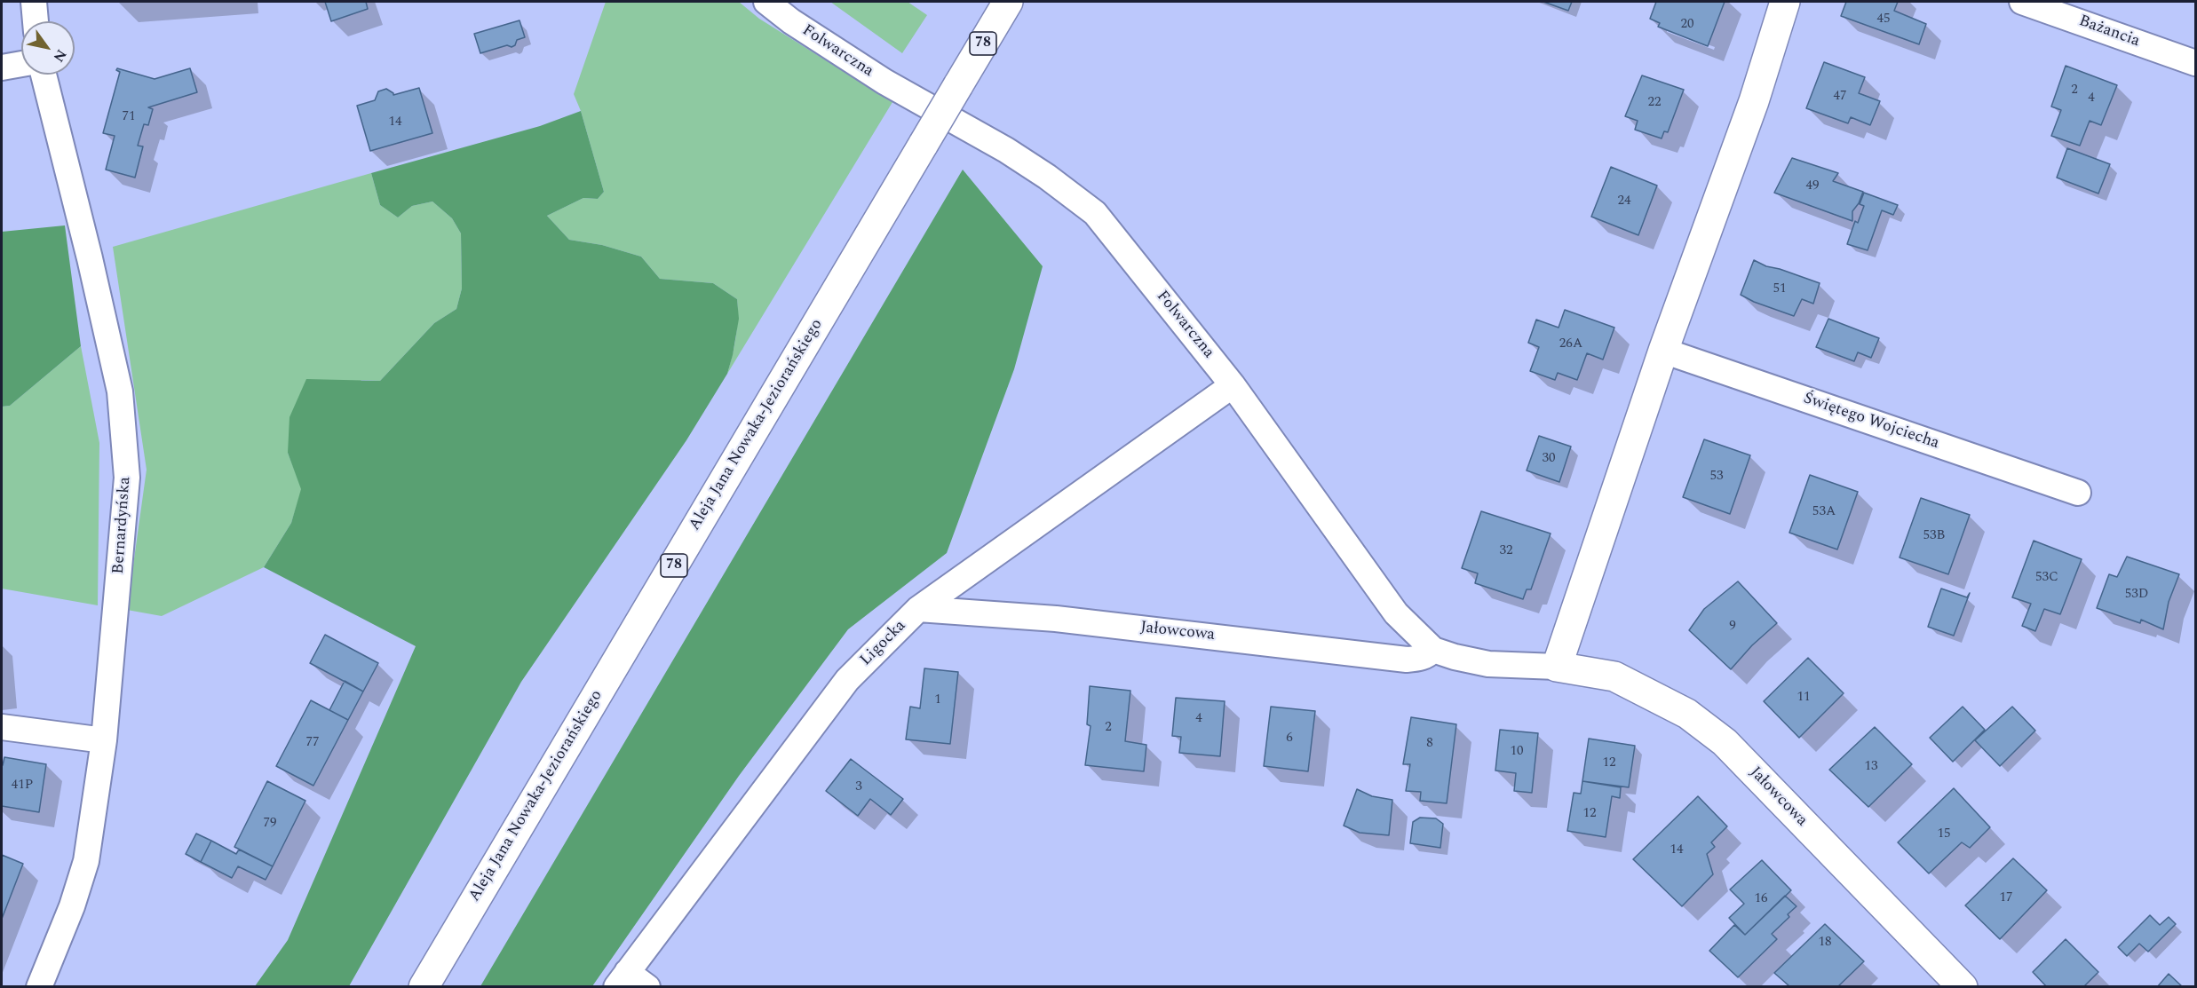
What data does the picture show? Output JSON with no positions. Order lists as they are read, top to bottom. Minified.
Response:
{"streets":{"street":["Bażancia","78","Folwarczna","Świętego Wojciecha","Aleja Jana Nowaka-Jeziorańskiego","Bernardyńska","Jałowcowa","Ligocka"]},"crossings":[["Folwarczna","Jałowcowa"],["Folwarczna","Ligocka"],["Jałowcowa","Ligocka"]],"house_numbers":["45","20","2","47","4","22","71","14","49","24","51","26A","30","53","53A","53B","32","53C","53D","9","11","1","4","2","6","77","8","10","12","13","41P","3","12","79","15","14","17","16","18"],"north":"bottom right"}
